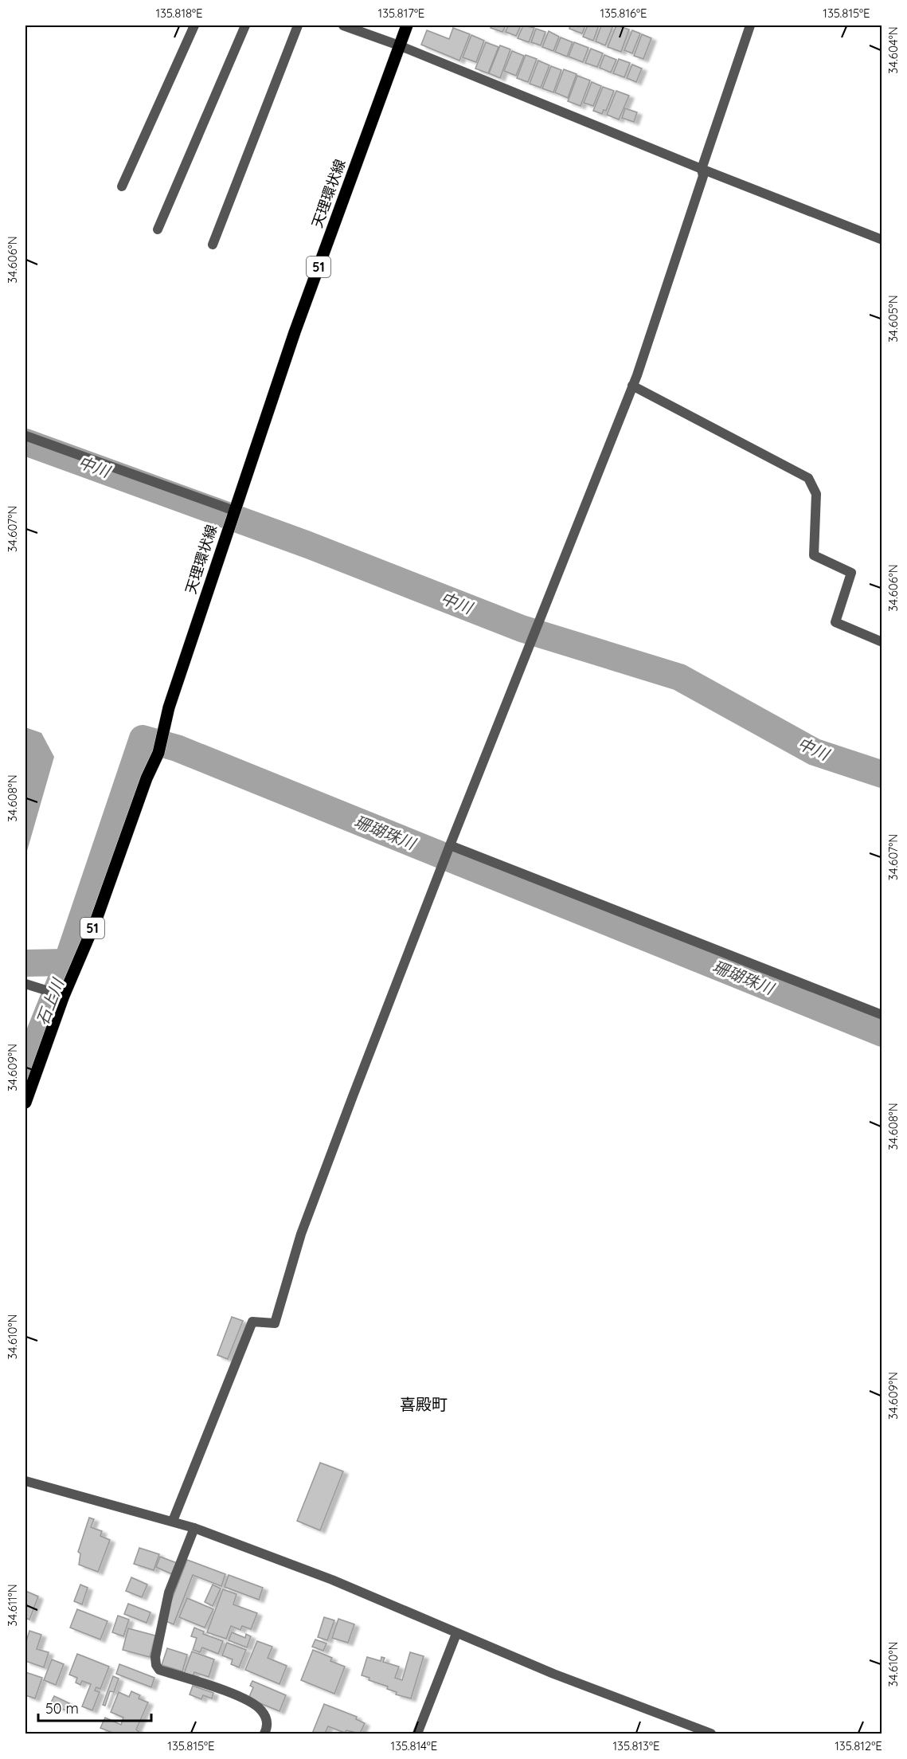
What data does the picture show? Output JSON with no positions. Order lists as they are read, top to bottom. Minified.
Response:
{"streets":{"main road":["天理環状線","51"]},"districts":["喜殿町"],"water":["中川","珊瑚珠川","石上川"],"scale_bar":"50 m","coordinates":["135.818°E","135.817°E","135.816°E","135.815°E","34.604°N","34.606°N","34.605°N","34.607°N","34.608°N","34.609°N","34.610°N","34.611°N","135.814°E","135.813°E","135.812°E"]}
